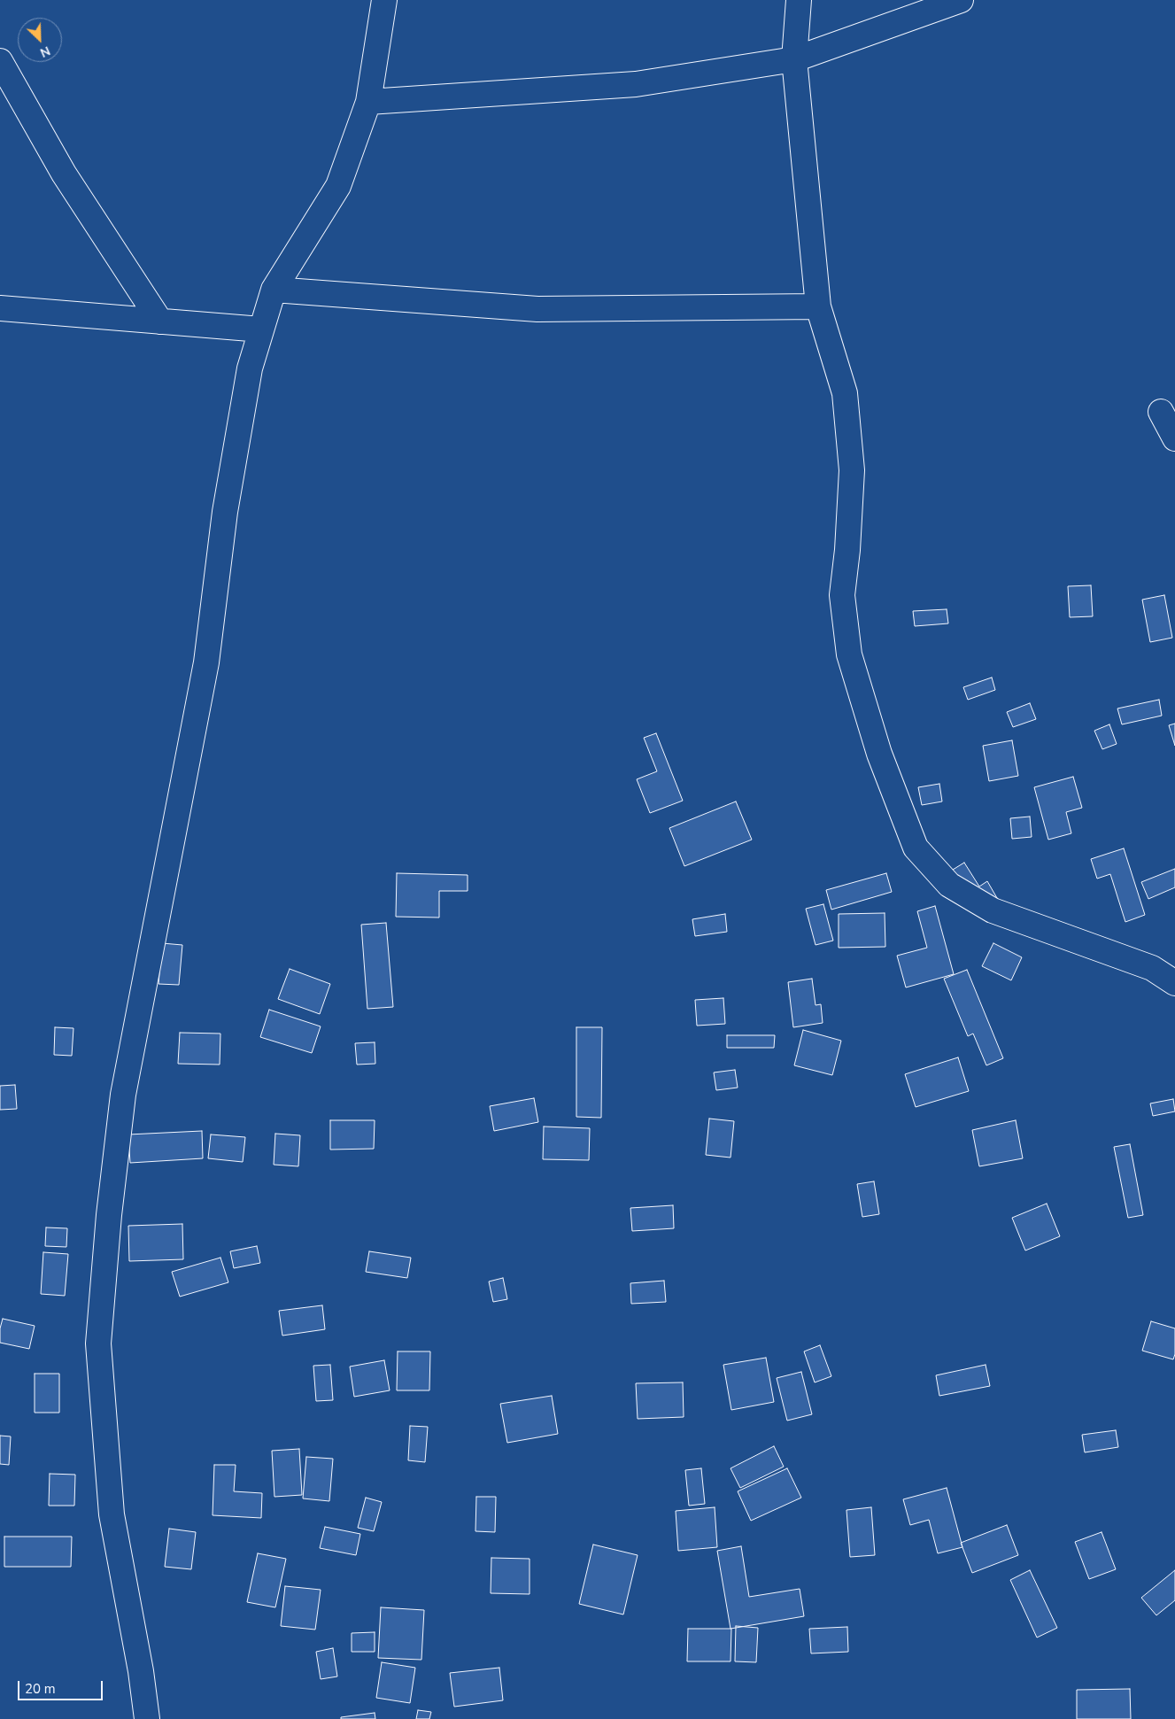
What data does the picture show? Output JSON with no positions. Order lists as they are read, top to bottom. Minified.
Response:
{"scale_bar":"20 m","north":"bottom right"}
